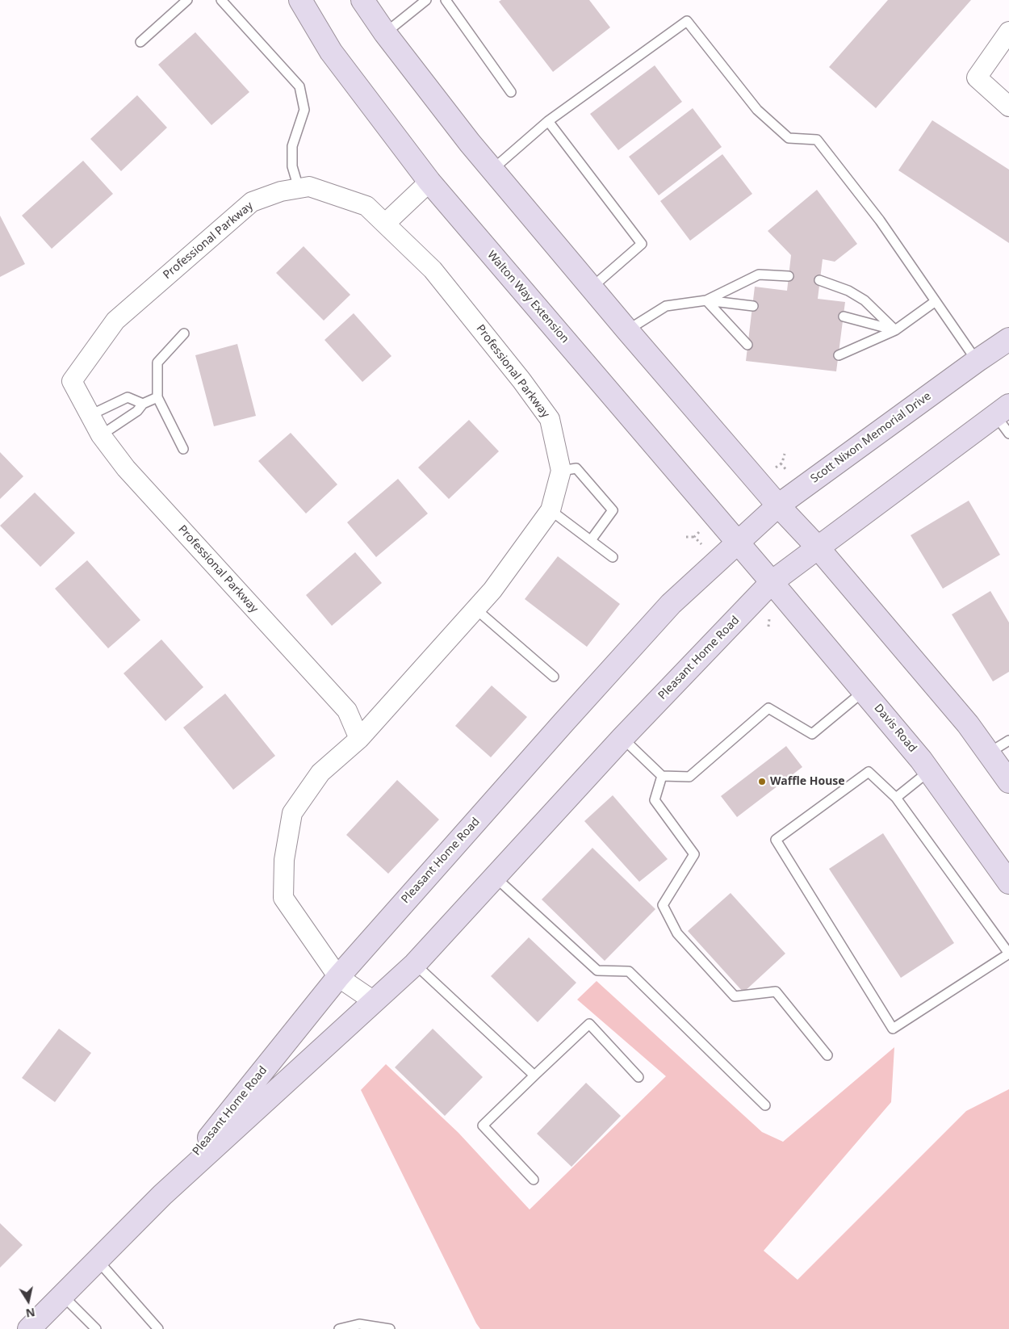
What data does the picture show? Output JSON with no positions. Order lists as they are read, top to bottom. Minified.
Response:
{"streets":{"main road":["Walton Way Extension","Scott Nixon Memorial Drive","Pleasant Home Road","Davis Road"],"street":["Professional Parkway"]},"crossings":[["Professional Parkway","Pleasant Home Road"],["Walton Way Extension","Scott Nixon Memorial Drive"],["Walton Way Extension","Pleasant Home Road"],["Walton Way Extension","Davis Road"],["Scott Nixon Memorial Drive","Pleasant Home Road"],["Pleasant Home Road","Davis Road"]],"places":["Waffle House"],"north":"bottom"}
